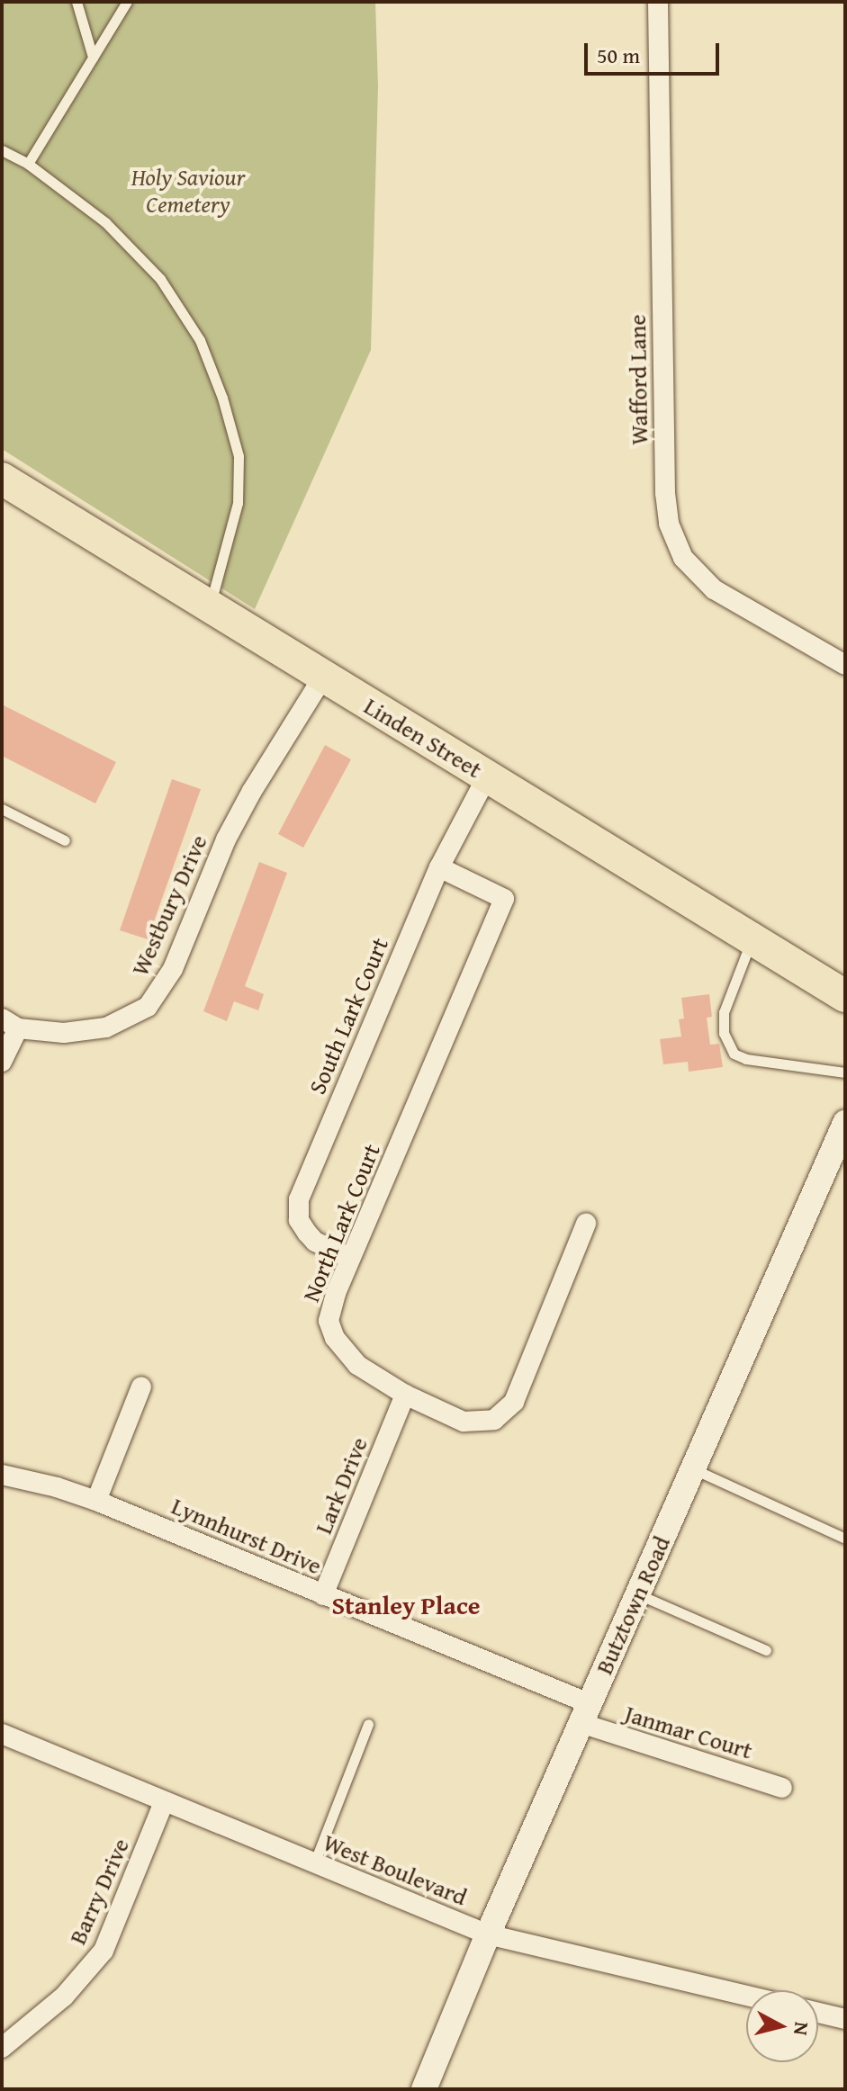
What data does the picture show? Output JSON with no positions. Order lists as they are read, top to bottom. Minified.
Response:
{"streets":{"main road":["Linden Street"],"street":["Wafford Lane","Westbury Drive","South Lark Court","North Lark Court","Lark Drive","Lynnhurst Drive","Butztown Road","Janmar Court","West Boulevard","Barry Drive"]},"crossings":[["Linden Street","Westbury Drive"],["Linden Street","South Lark Court"],["South Lark Court","North Lark Court"],["North Lark Court","Lark Drive"],["Lark Drive","Lynnhurst Drive"],["Lynnhurst Drive","Butztown Road"],["Lynnhurst Drive","Janmar Court"],["Butztown Road","Janmar Court"],["Butztown Road","West Boulevard"],["West Boulevard","Barry Drive"]],"districts":["Stanley Place"],"parks":["Holy Saviour Cemetery"],"scale_bar":"50 m","north":"right"}
